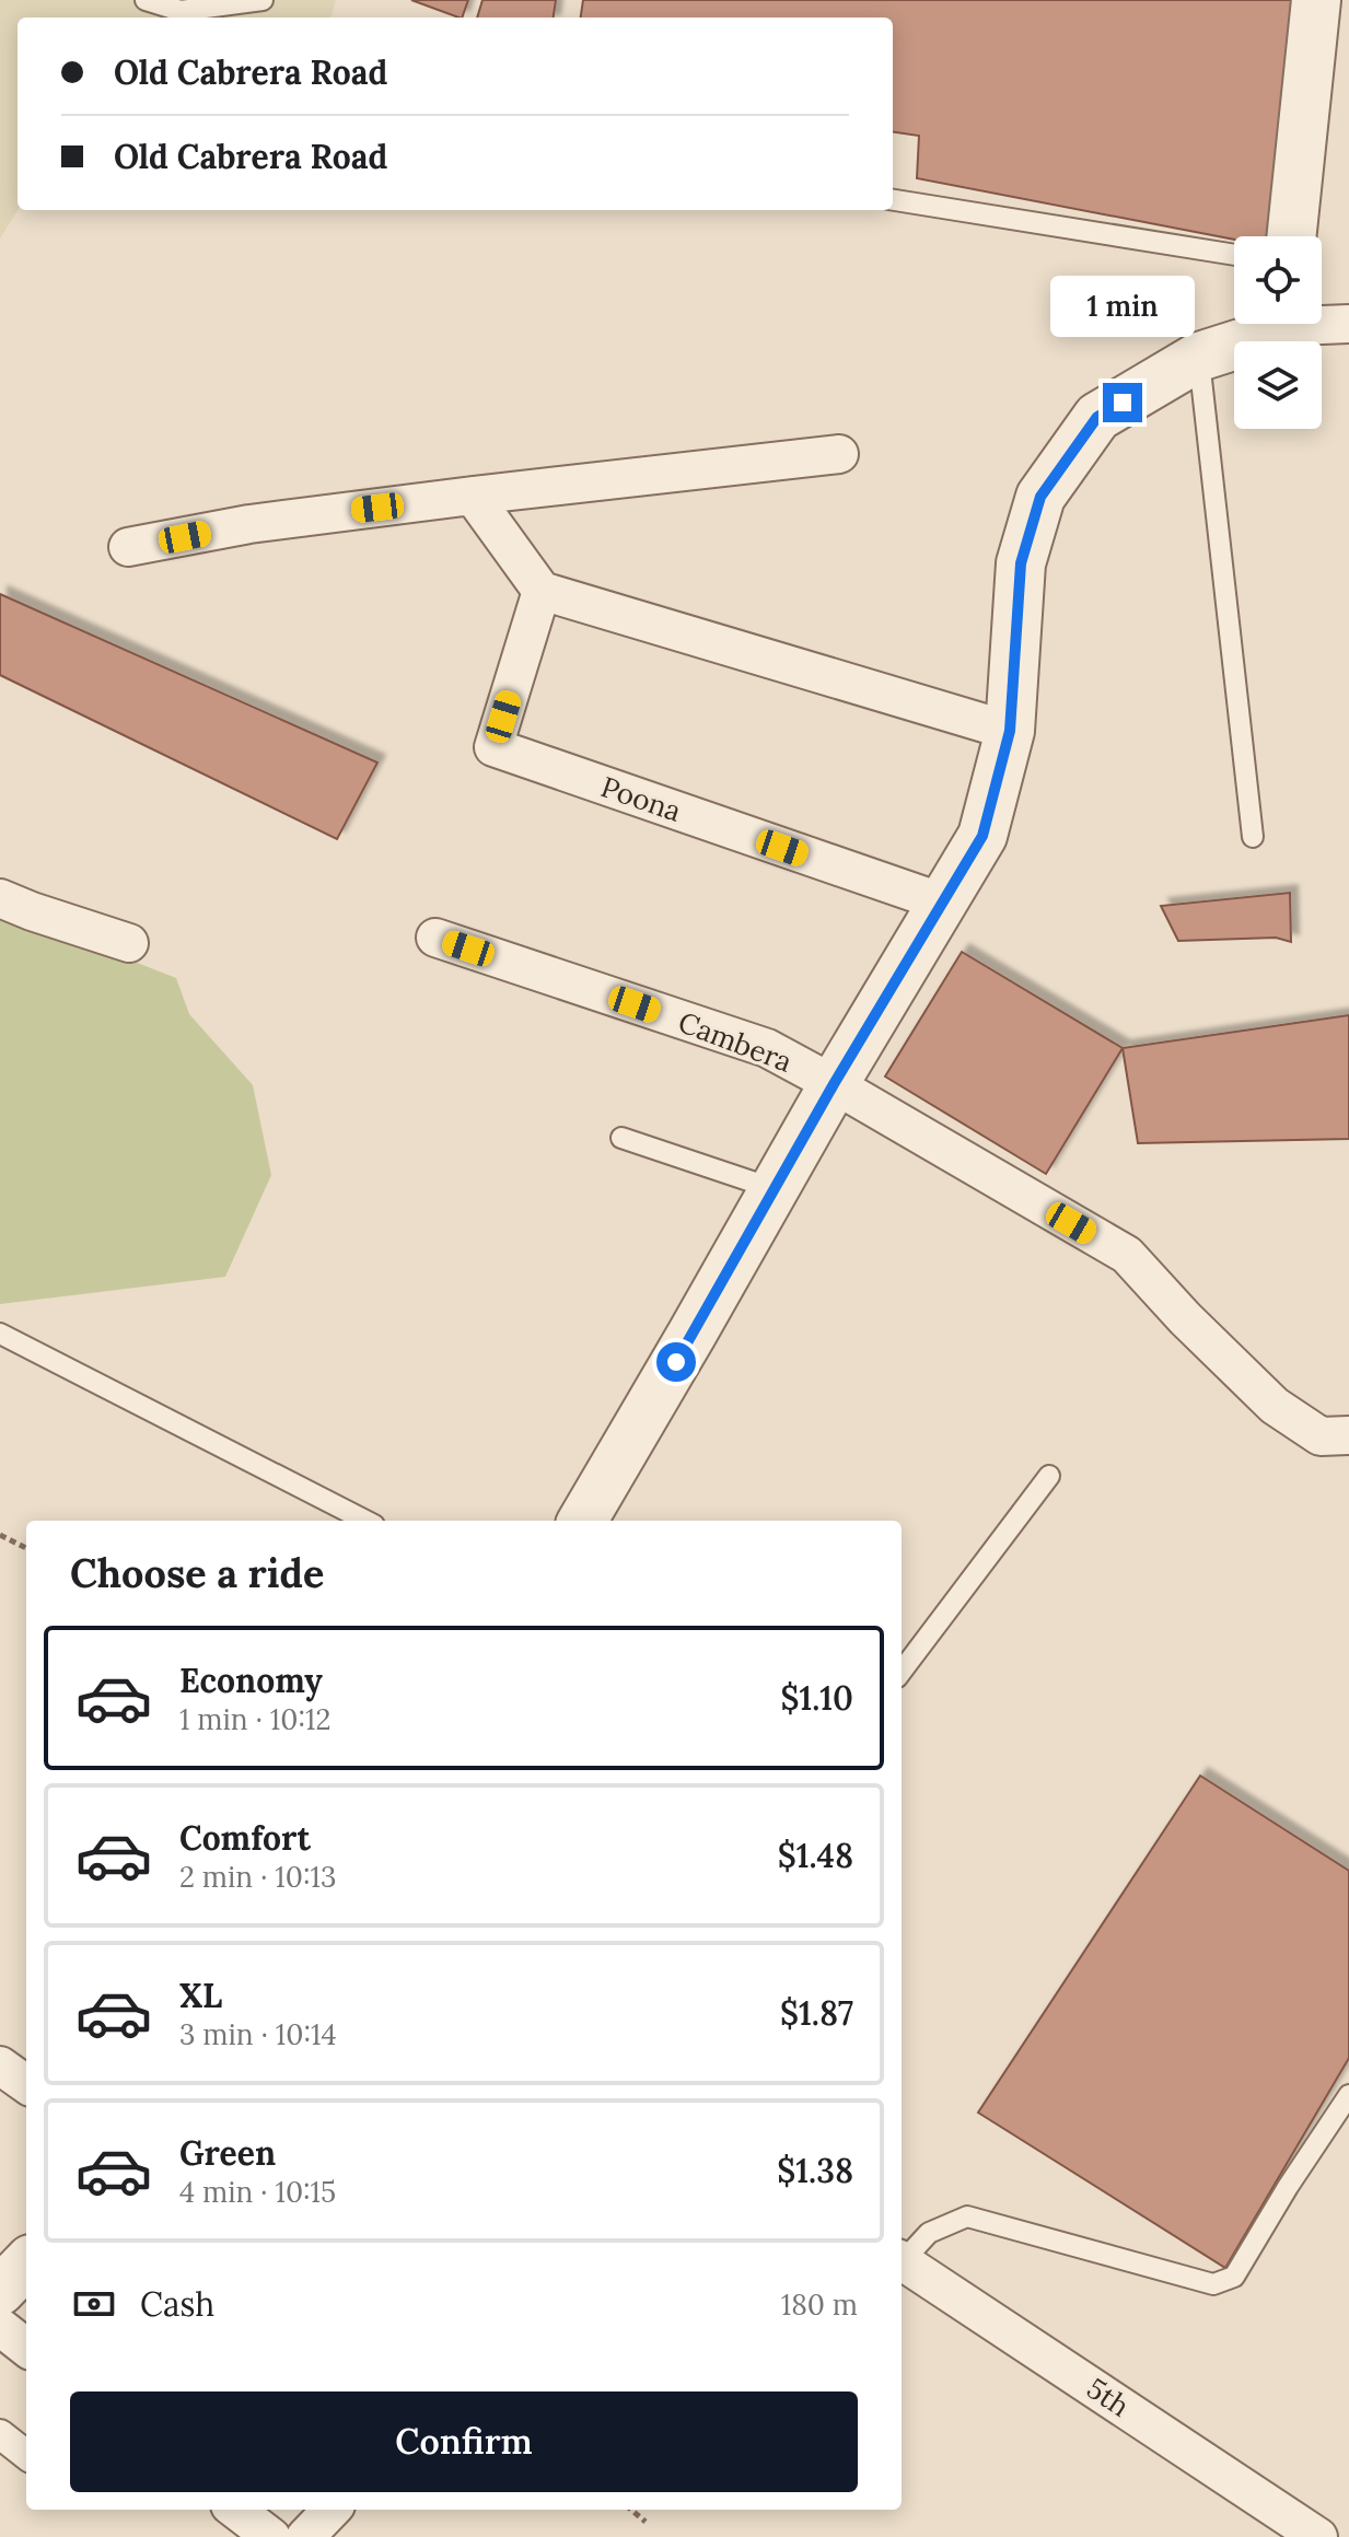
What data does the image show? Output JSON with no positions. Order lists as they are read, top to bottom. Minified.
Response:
{"streets":{"street":["Poona","Cambera","5th"]},"page":{"banner":["Old Cabrera Road","Old Cabrera Road"],"bubble":"1 min","heading":"Choose a ride","list":[{"name":"Economy","note":"1 min · 10:12","value":"$1.10"},{"name":"Comfort","note":"2 min · 10:13","value":"$1.48"},{"name":"XL","note":"3 min · 10:14","value":"$1.87"},{"name":"Green","note":"4 min · 10:15","value":"$1.38"}],"pay":["Cash","180 m"],"buttons":"Confirm"}}
